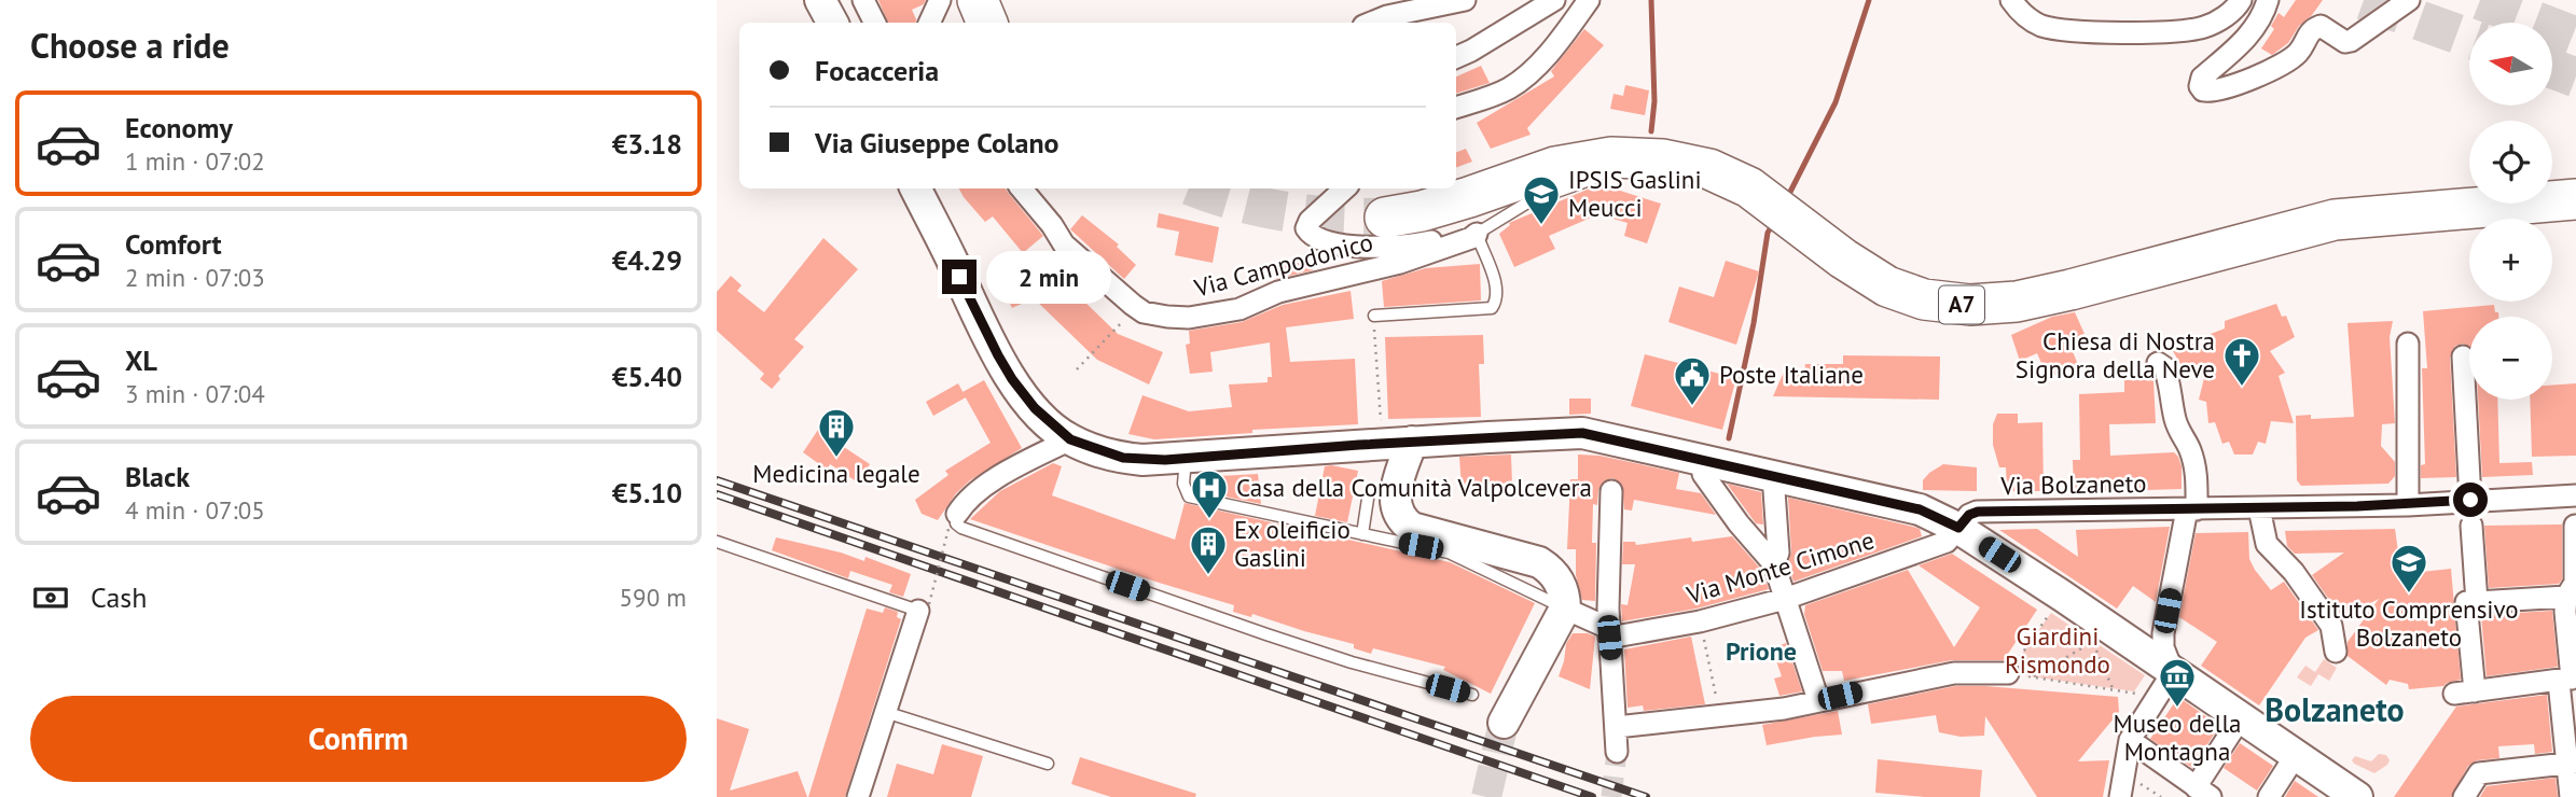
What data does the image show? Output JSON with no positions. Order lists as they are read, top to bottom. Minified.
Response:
{"streets":{"highway":["A7"],"street":["Via Campodonico","Via Bolzaneto","Via Monte Cimone"]},"crossings":[["Via Bolzaneto","Via Monte Cimone"]],"districts":["Prione","Bolzaneto"],"parks":["Giardini Rismondo"],"places":{"school or university":["IPSIS Gaslini Meucci","Istituto Comprensivo Bolzaneto"],"church":["Chiesa di Nostra Signora della Neve"],"public building":["Poste Italiane"],"building":["Medicina legale","Ex oleificio Gaslini"],"hospital":["Casa della Comunità Valpolcevera"],"museum":["Museo della Montagna"]},"north":"left","page":{"heading":"Choose a ride","map_buttons":["+","−"],"banner":["Focacceria","Via Giuseppe Colano"],"list":[{"name":"Economy","note":"1 min · 07:02","value":"€3.18"},{"name":"Comfort","note":"2 min · 07:03","value":"€4.29"},{"name":"XL","note":"3 min · 07:04","value":"€5.40"},{"name":"Black","note":"4 min · 07:05","value":"€5.10"}],"bubble":"2 min","pay":["Cash","590 m"],"buttons":"Confirm"}}
